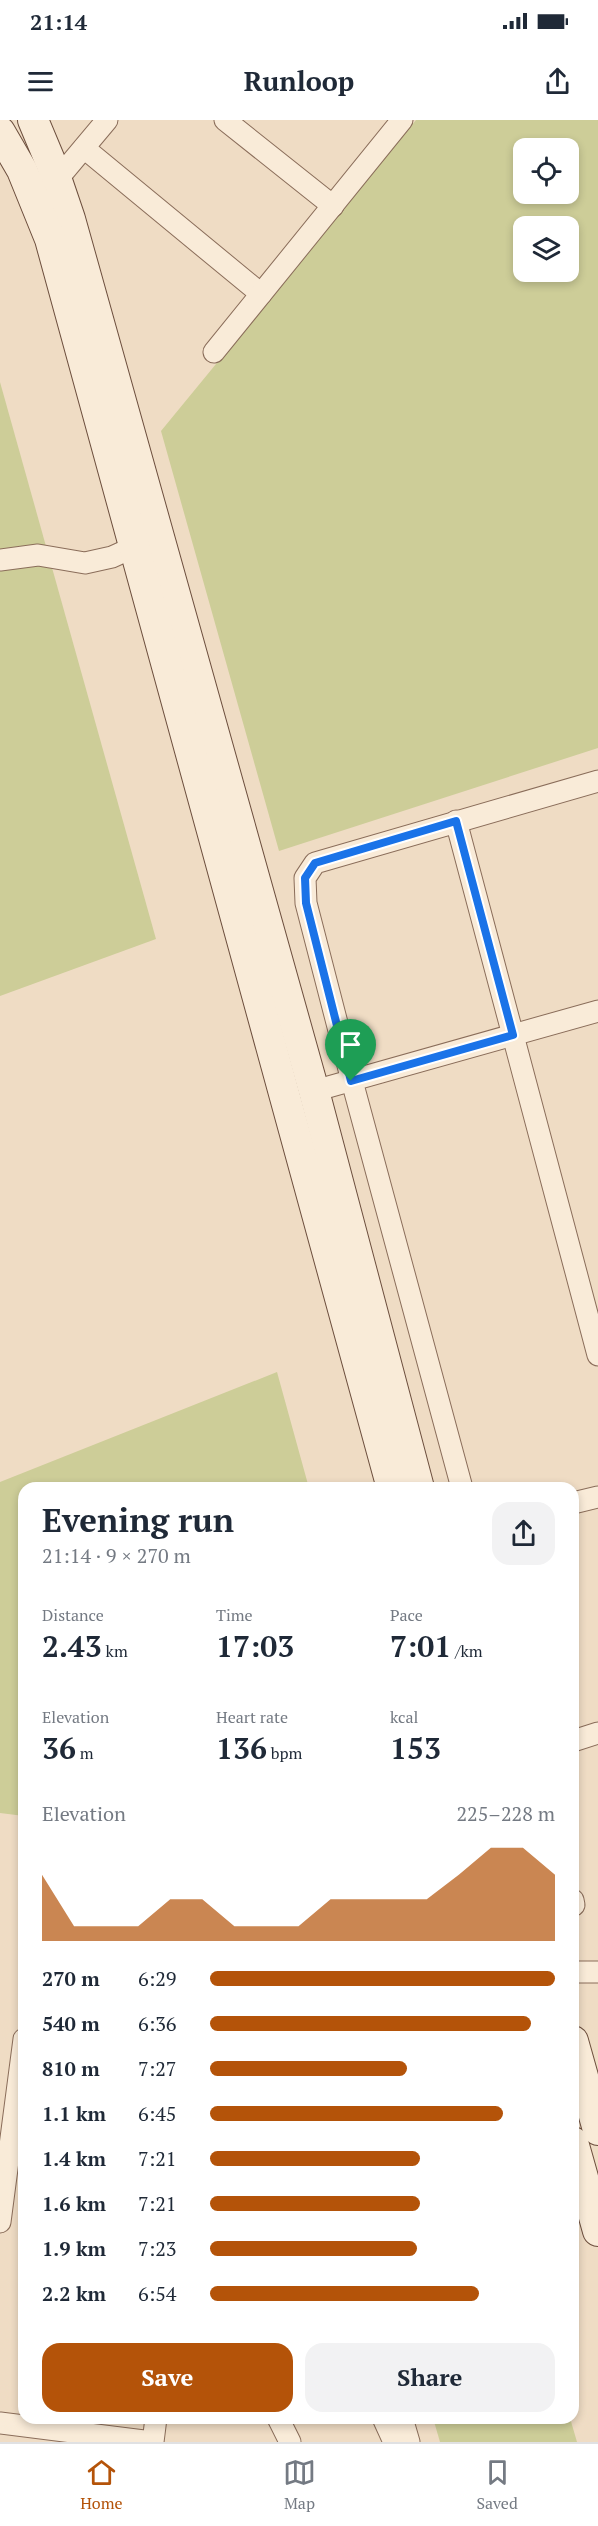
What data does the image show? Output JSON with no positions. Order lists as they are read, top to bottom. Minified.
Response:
{"page":{"status":"21:14","header":"Runloop","heading":["Evening run","21:14 · 9 × 270 m"],"stats":[["Distance","2.43 km"],["Time","17:03"],["Pace","7:01 /km"],["Elevation","36 m"],["Heart rate","136 bpm"],["kcal","153"]],"chart":["Elevation","225–228 m"],"list":[{"name":"270 m","note":"6:29"},{"name":"540 m","note":"6:36"},{"name":"810 m","note":"7:27"},{"name":"1.1 km","note":"6:45"},{"name":"1.4 km","note":"7:21"},{"name":"1.6 km","note":"7:21"},{"name":"1.9 km","note":"7:23"},{"name":"2.2 km","note":"6:54"}],"buttons":["Save","Share"],"tabs":["Home","Map","Saved"]}}
